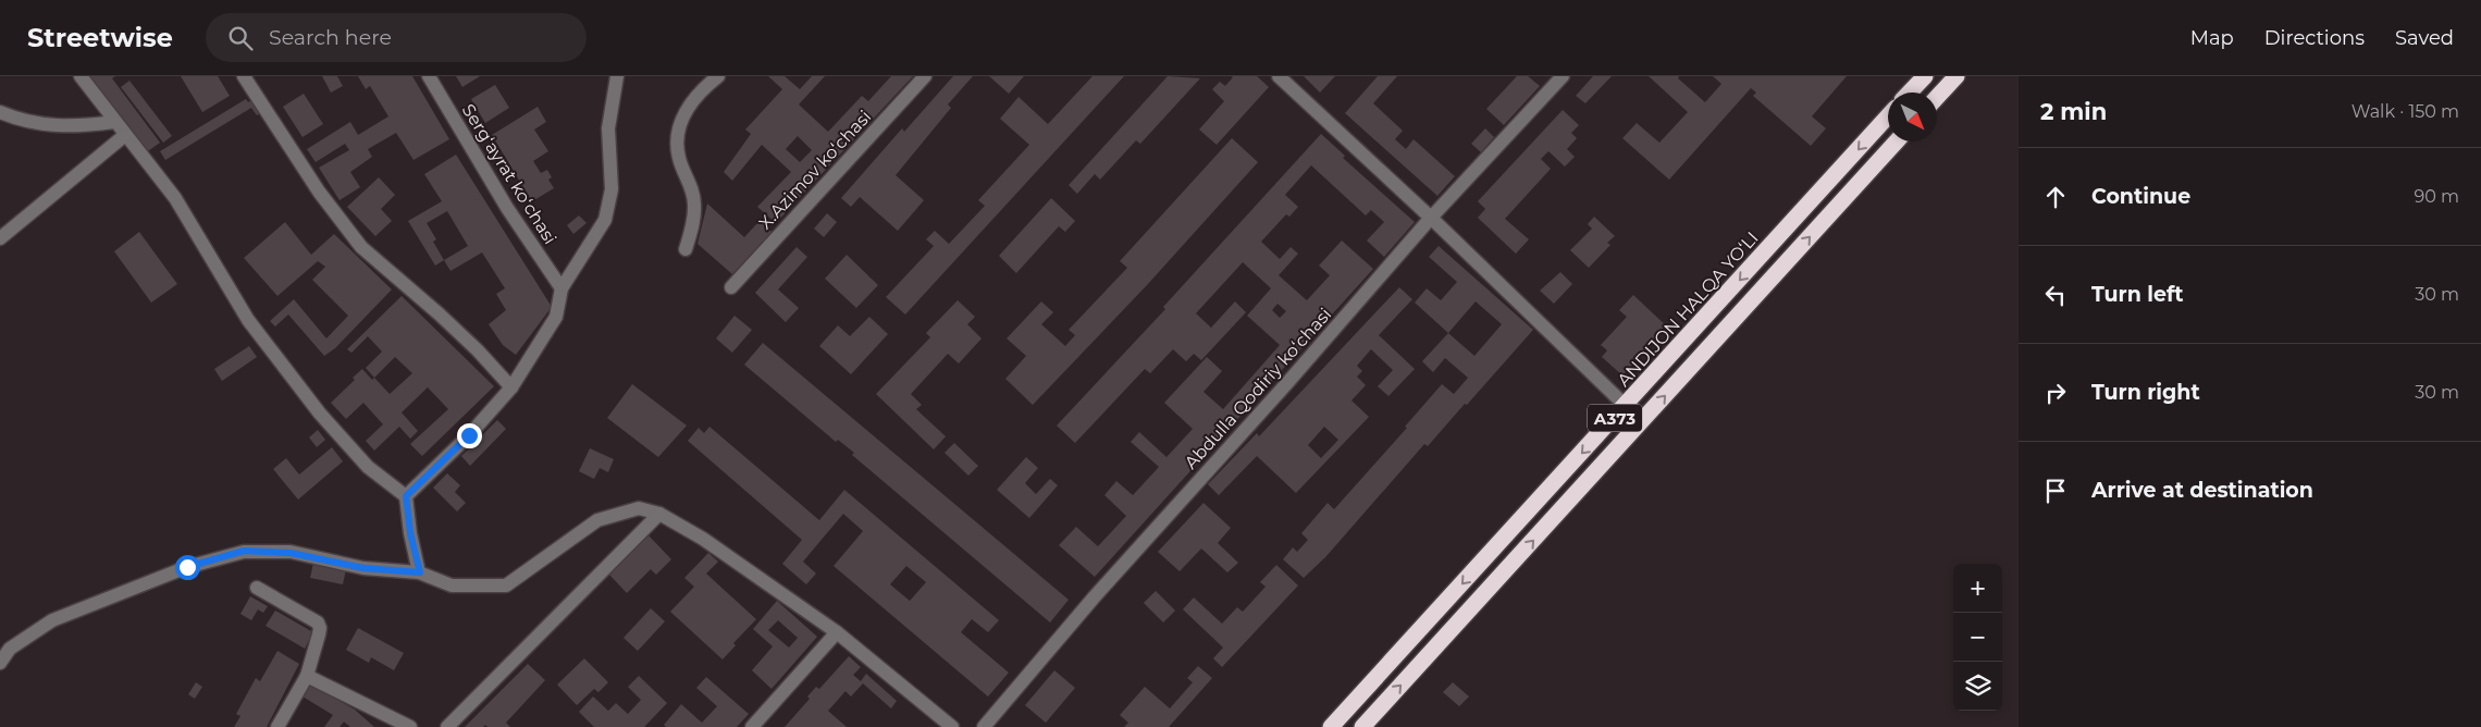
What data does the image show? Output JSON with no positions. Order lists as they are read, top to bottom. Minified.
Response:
{"streets":{"highway":["ANDIJON HALQA YO‘LI","A373"],"street":["X.Azimov koʻchasi","Sergʻayrat koʻchasi","Abdulla Qodiriy koʻchasi"]},"north":"bottom right","page":{"header":"Streetwise","search":"Search here","nav":["Map","Directions","Saved"],"heading":["2 min","Walk · 150 m"],"list":[["Continue","90 m"],["Turn left","30 m"],["Turn right","30 m"],"Arrive at destination"],"map_buttons":["+","−"]}}
